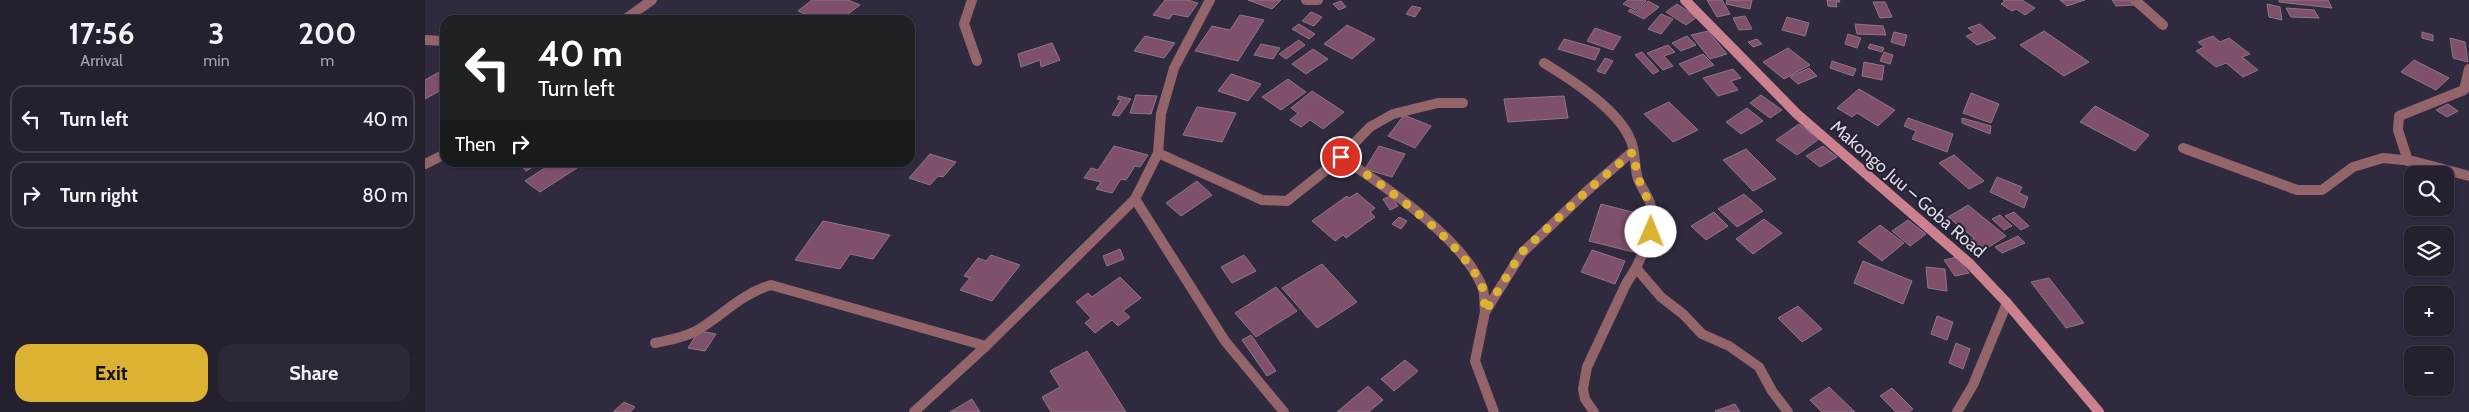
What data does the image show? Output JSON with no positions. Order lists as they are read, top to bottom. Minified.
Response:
{"streets":{"street":["Makongo Juu – Goba Road"]},"page":{"eta":["17:56","Arrival","3","min","200","m"],"turn":["40 m","Turn left"],"list":[{"name":"Turn left","value":"40 m"},{"name":"Turn right","value":"80 m"}],"then":"Then","map_buttons":["+","−"],"buttons":["Exit","Share"]}}
